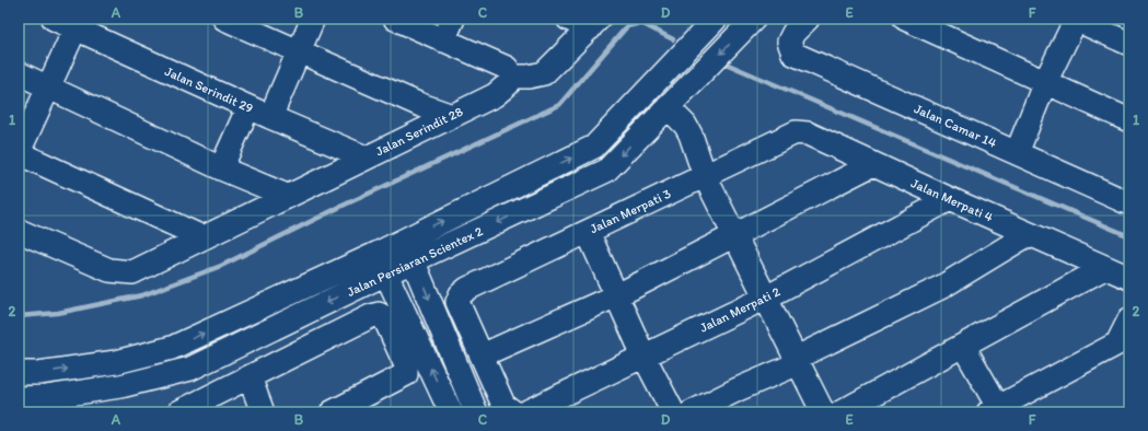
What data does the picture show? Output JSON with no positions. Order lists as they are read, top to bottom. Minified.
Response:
{"streets":{"street":["Jalan Serindit 29","Jalan Camar 14","Jalan Serindit 28","Jalan Merpati 4","Jalan Merpati 3","Jalan Persiaran Scientex 2","Jalan Merpati 2"]},"crossings":[["Jalan Serindit 29","Jalan Serindit 28"],["Jalan Merpati 4","Jalan Merpati 3"],["Jalan Merpati 4","Jalan Merpati 2"]],"grid":{"columns":["A","B","C","D","E","F"],"rows":["1","2"]}}
